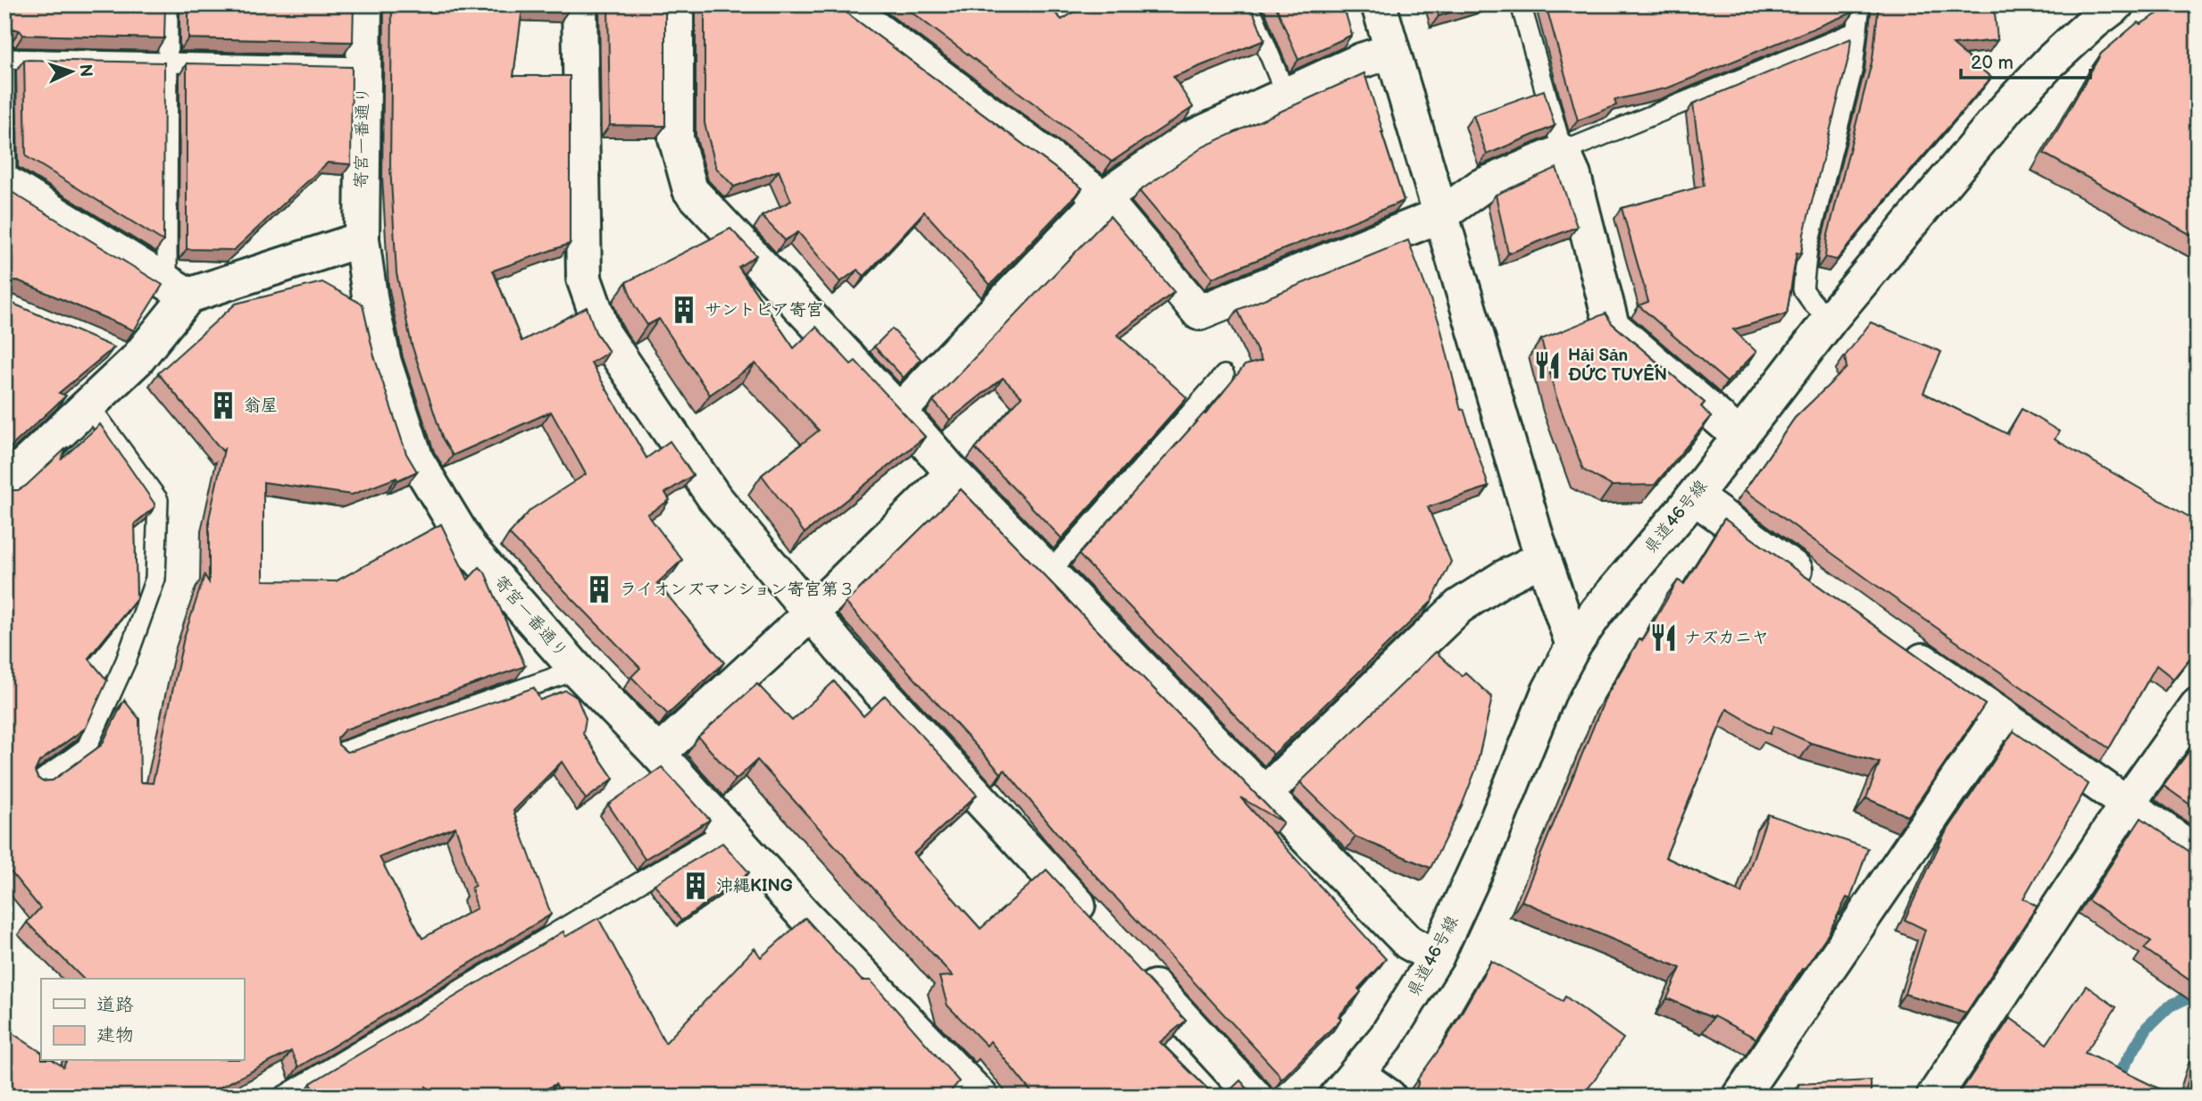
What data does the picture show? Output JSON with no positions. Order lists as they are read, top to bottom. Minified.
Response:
{"streets":{"street":["寄宮一番通り","県道46号線"]},"places":{"building":["サントピア寄宮","翁屋","ライオンズマンション寄宮第３","沖縄KING"],"restaurant":["Hải Sản ĐỨC TUYẾN","ナズカニヤ"]},"legend":["道路","建物"],"scale_bar":"20 m","north":"right"}
